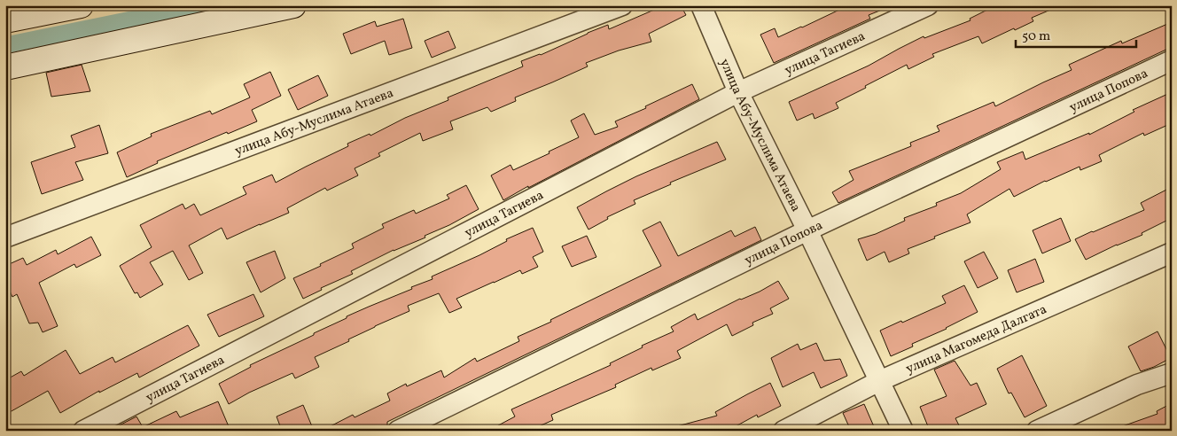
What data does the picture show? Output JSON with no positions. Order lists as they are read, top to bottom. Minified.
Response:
{"streets":{"street":["улица Тагиева","улица Попова","улица Абу-Муслима Атаева","улица Магомеда Далгата"]},"crossings":[["улица Тагиева","улица Абу-Муслима Атаева"],["улица Попова","улица Абу-Муслима Атаева"],["улица Абу-Муслима Атаева","улица Магомеда Далгата"]],"scale_bar":"50 m"}
